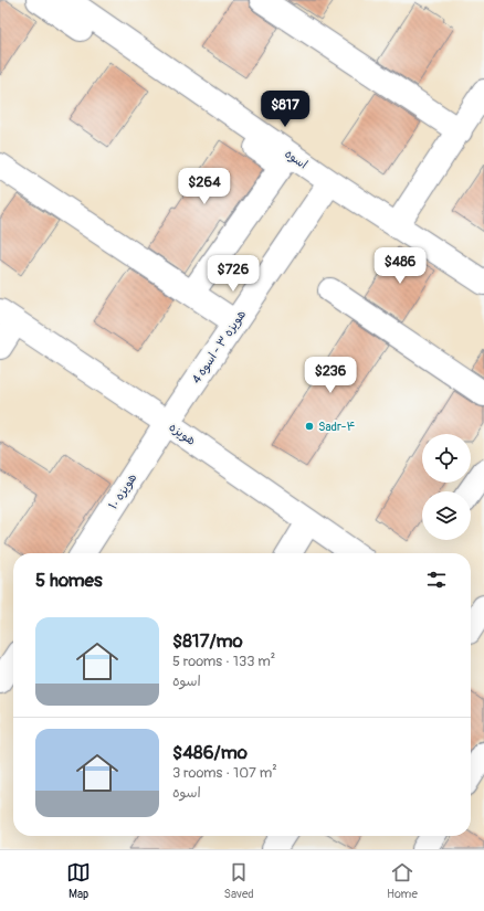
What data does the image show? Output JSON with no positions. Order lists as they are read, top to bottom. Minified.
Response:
{"streets":{"street":["اسوه","هویزه ۳ - اسوه 4","هویزه","هویزه ۱۰"]},"crossings":[["اسوه","هویزه ۳ - اسوه 4"],["هویزه ۳ - اسوه 4","هویزه"],["هویزه ۳ - اسوه 4","هویزه ۱۰"],["هویزه","هویزه ۱۰"]],"places":["Sadr-۴"],"page":{"price":["$817","$264","$486","$726","$236"],"heading":"5 homes","list":[{"name":"$817/mo","note":"5 rooms · 133 m² · اسوه"},{"name":"$486/mo","note":"3 rooms · 107 m² · اسوه"}],"tabs":["Map","Saved","Home"]}}
